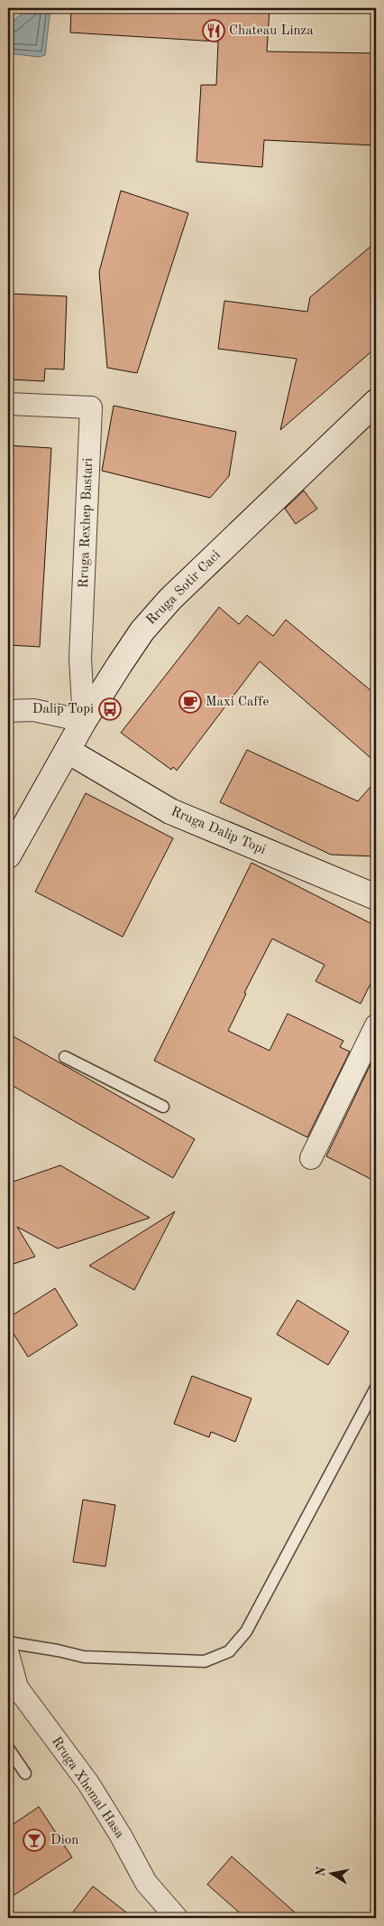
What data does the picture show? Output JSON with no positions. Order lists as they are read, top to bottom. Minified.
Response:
{"streets":{"main road":["Rruga Sotir Caci","Rruga Dalip Topi"],"street":["Rruga Rexhep Bastari","Rruga Xhemal Hasa"]},"crossings":[["Rruga Rexhep Bastari","Rruga Sotir Caci"],["Rruga Sotir Caci","Rruga Dalip Topi"]],"places":{"restaurant":["Chateau Linza"],"cafe":["Maxi Caffe"],"bus stop":["Dalip Topi"],"bar":["Dion"]},"north":"left"}
